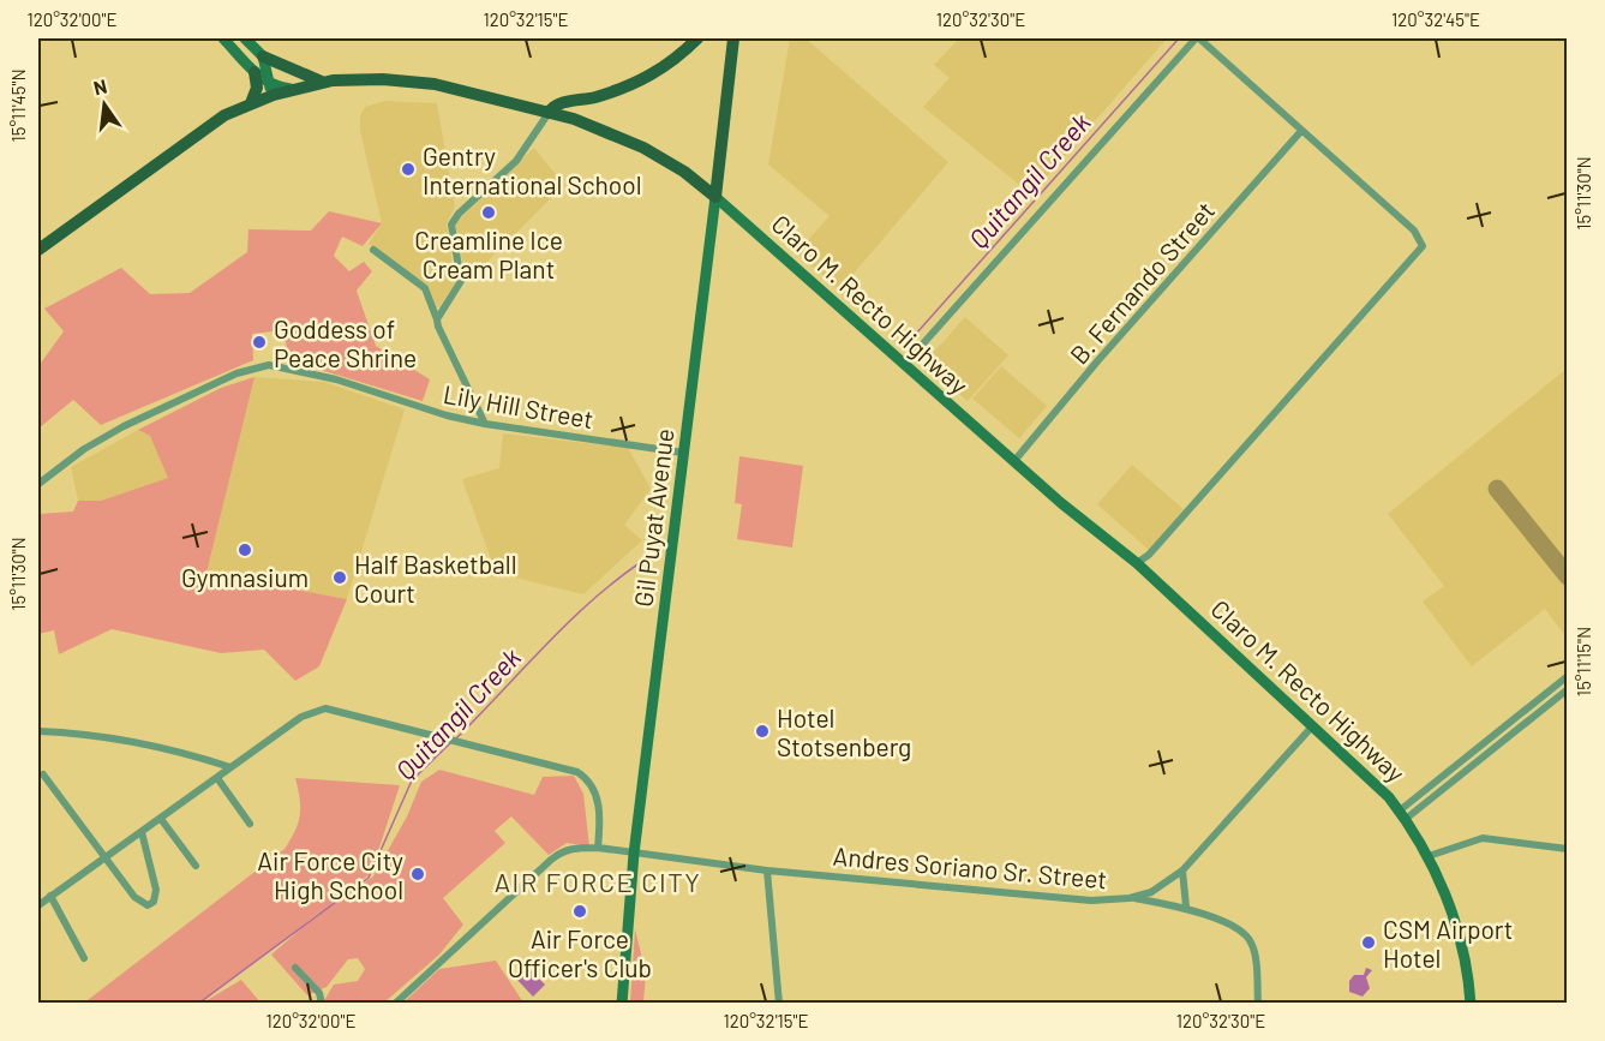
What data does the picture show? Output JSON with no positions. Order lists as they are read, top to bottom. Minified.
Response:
{"streets":{"main road":["Claro M. Recto Highway","Gil Puyat Avenue"],"street":["B. Fernando Street","Lily Hill Street","Andres Soriano Sr. Street"]},"crossings":[["B. Fernando Street","Claro M. Recto Highway"],["Claro M. Recto Highway","Gil Puyat Avenue"],["Claro M. Recto Highway","Andres Soriano Sr. Street"],["Lily Hill Street","Gil Puyat Avenue"],["Gil Puyat Avenue","Andres Soriano Sr. Street"]],"districts":["AIR FORCE CITY"],"water":["Quitangil Creek"],"places":["Gentry International School","Creamline Ice Cream Plant","Goddess of Peace Shrine","Gymnasium","Half Basketball Court","Hotel Stotsenberg","Air Force City High School","Air Force Officer's Club","CSM Airport Hotel"],"north":"top","coordinates":["120°32'00\"E","120°32'15\"E","120°32'30\"E","120°32'45\"E","15°11'45\"N","15°11'30\"N","15°11'15\"N"]}
